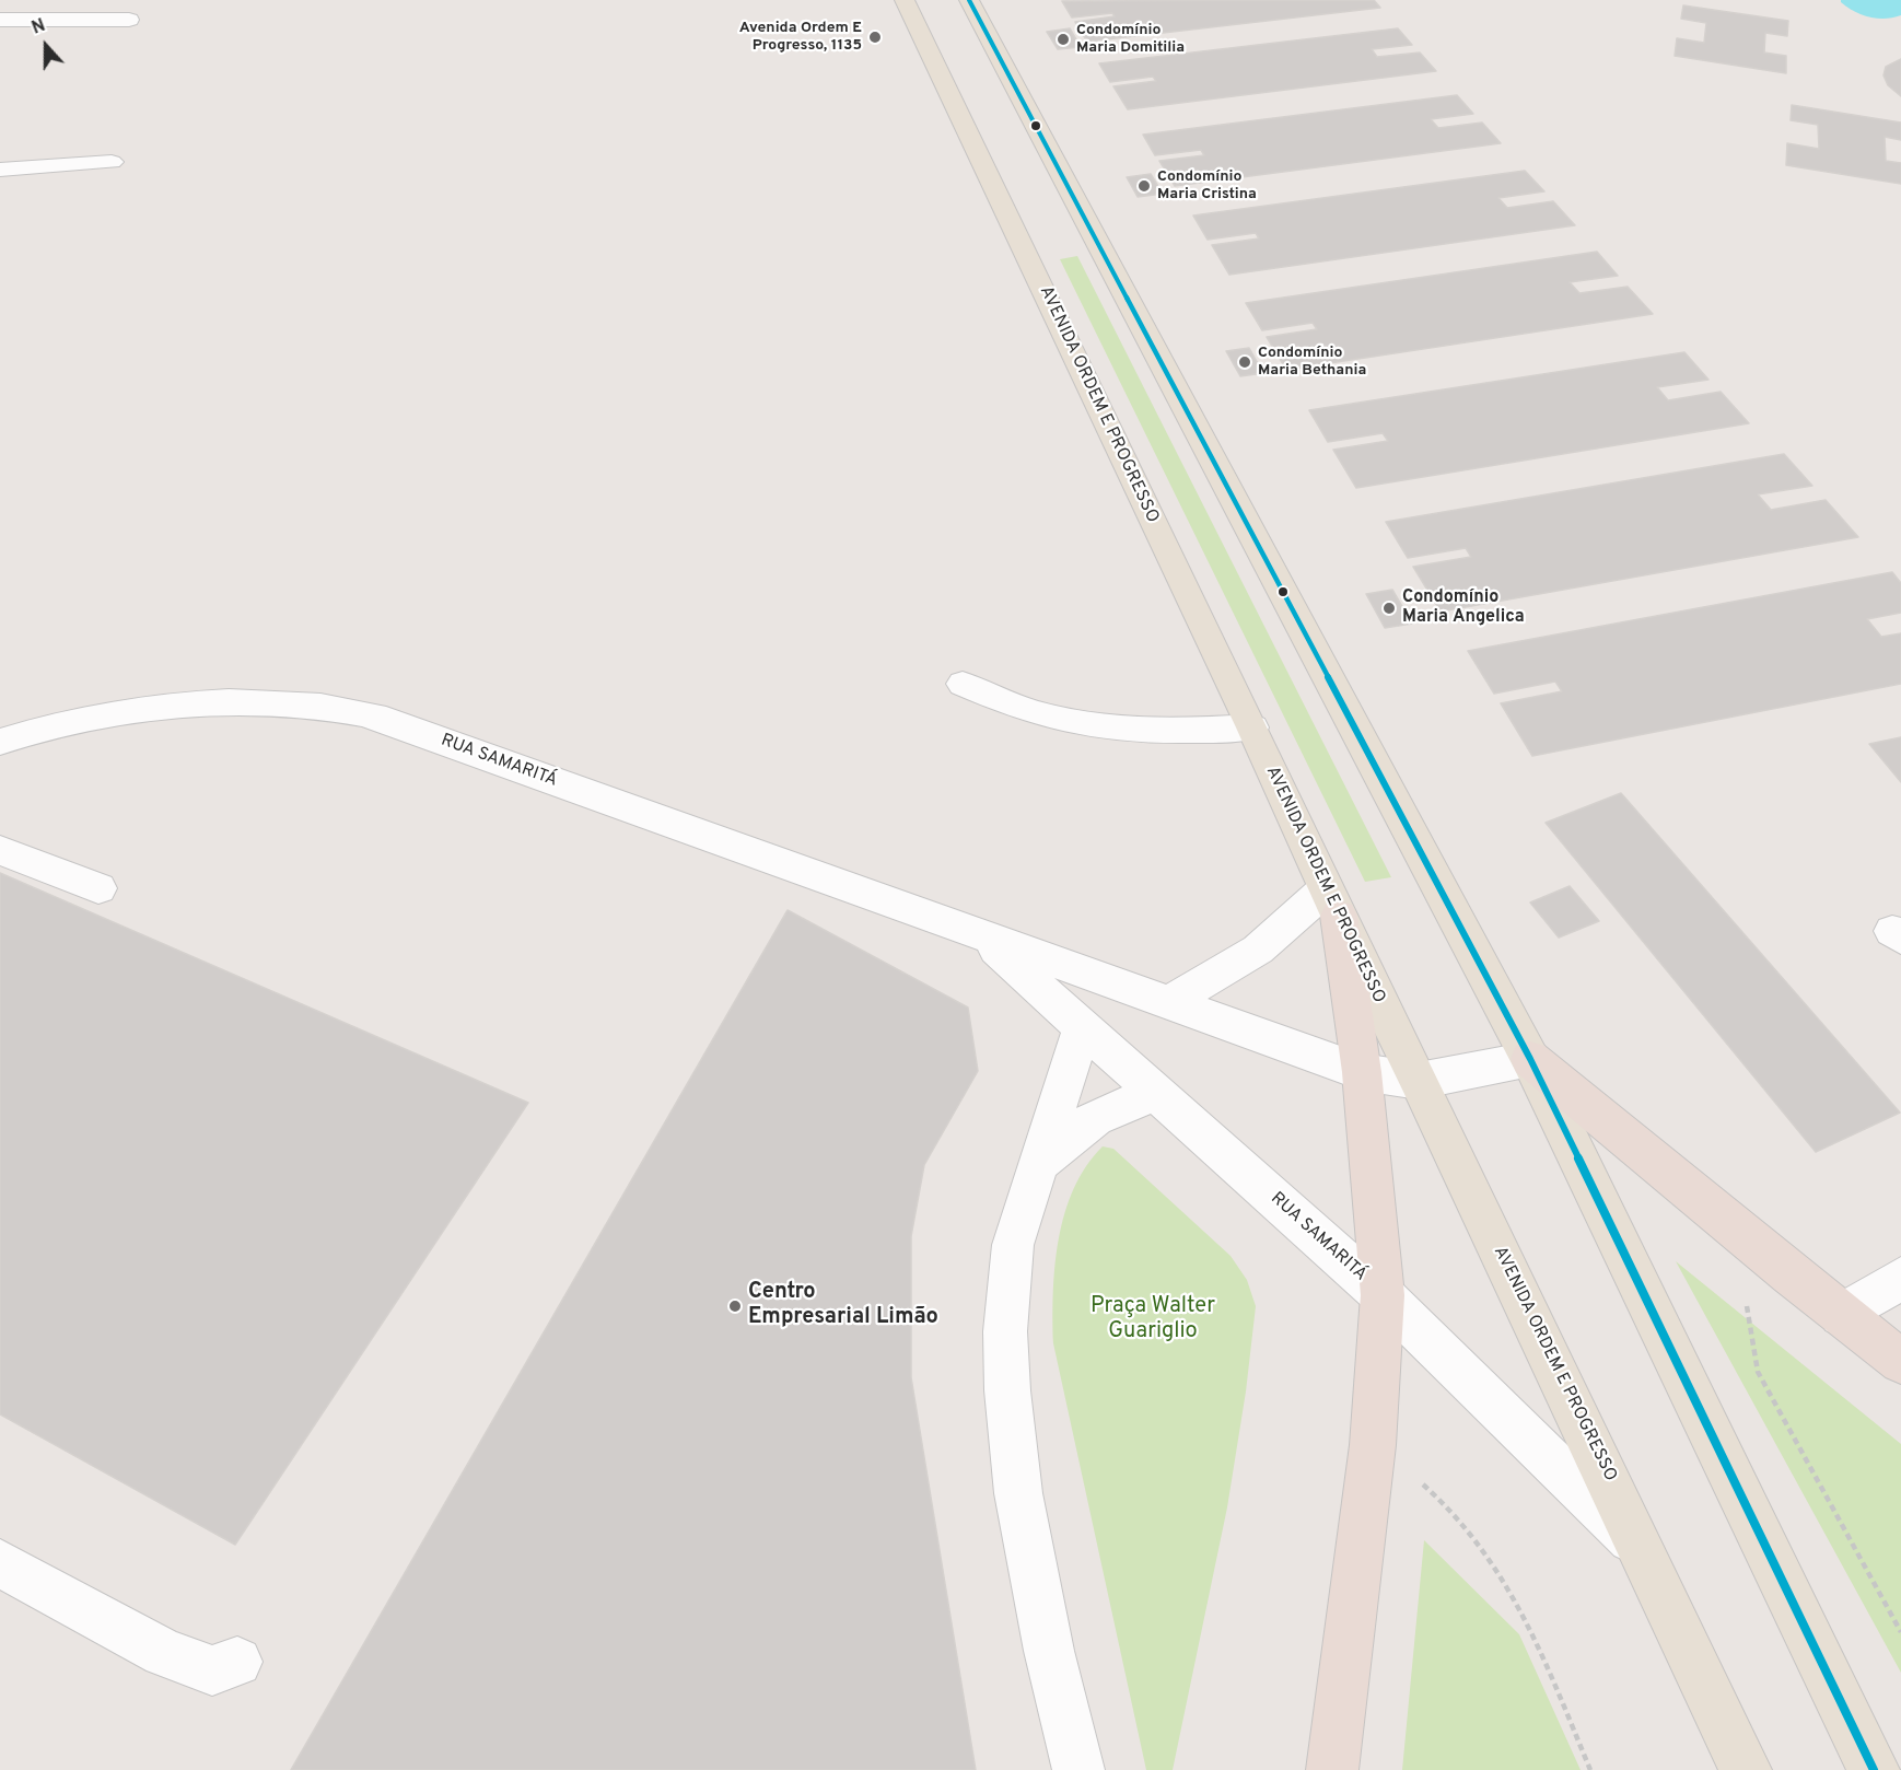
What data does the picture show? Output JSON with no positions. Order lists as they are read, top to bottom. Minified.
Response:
{"streets":{"main road":["AVENIDA ORDEM E PROGRESSO"],"street":["RUA SAMARITÁ"]},"crossings":[["AVENIDA ORDEM E PROGRESSO","RUA SAMARITÁ"]],"parks":["Praça Walter Guariglio"],"places":["Avenida Ordem E Progresso, 1135","Condomínio Maria Domitilia","Condomínio Maria Cristina","Condomínio Maria Bethania","Condomínio Maria Angelica","Centro Empresarial Limão"],"north":"top"}
